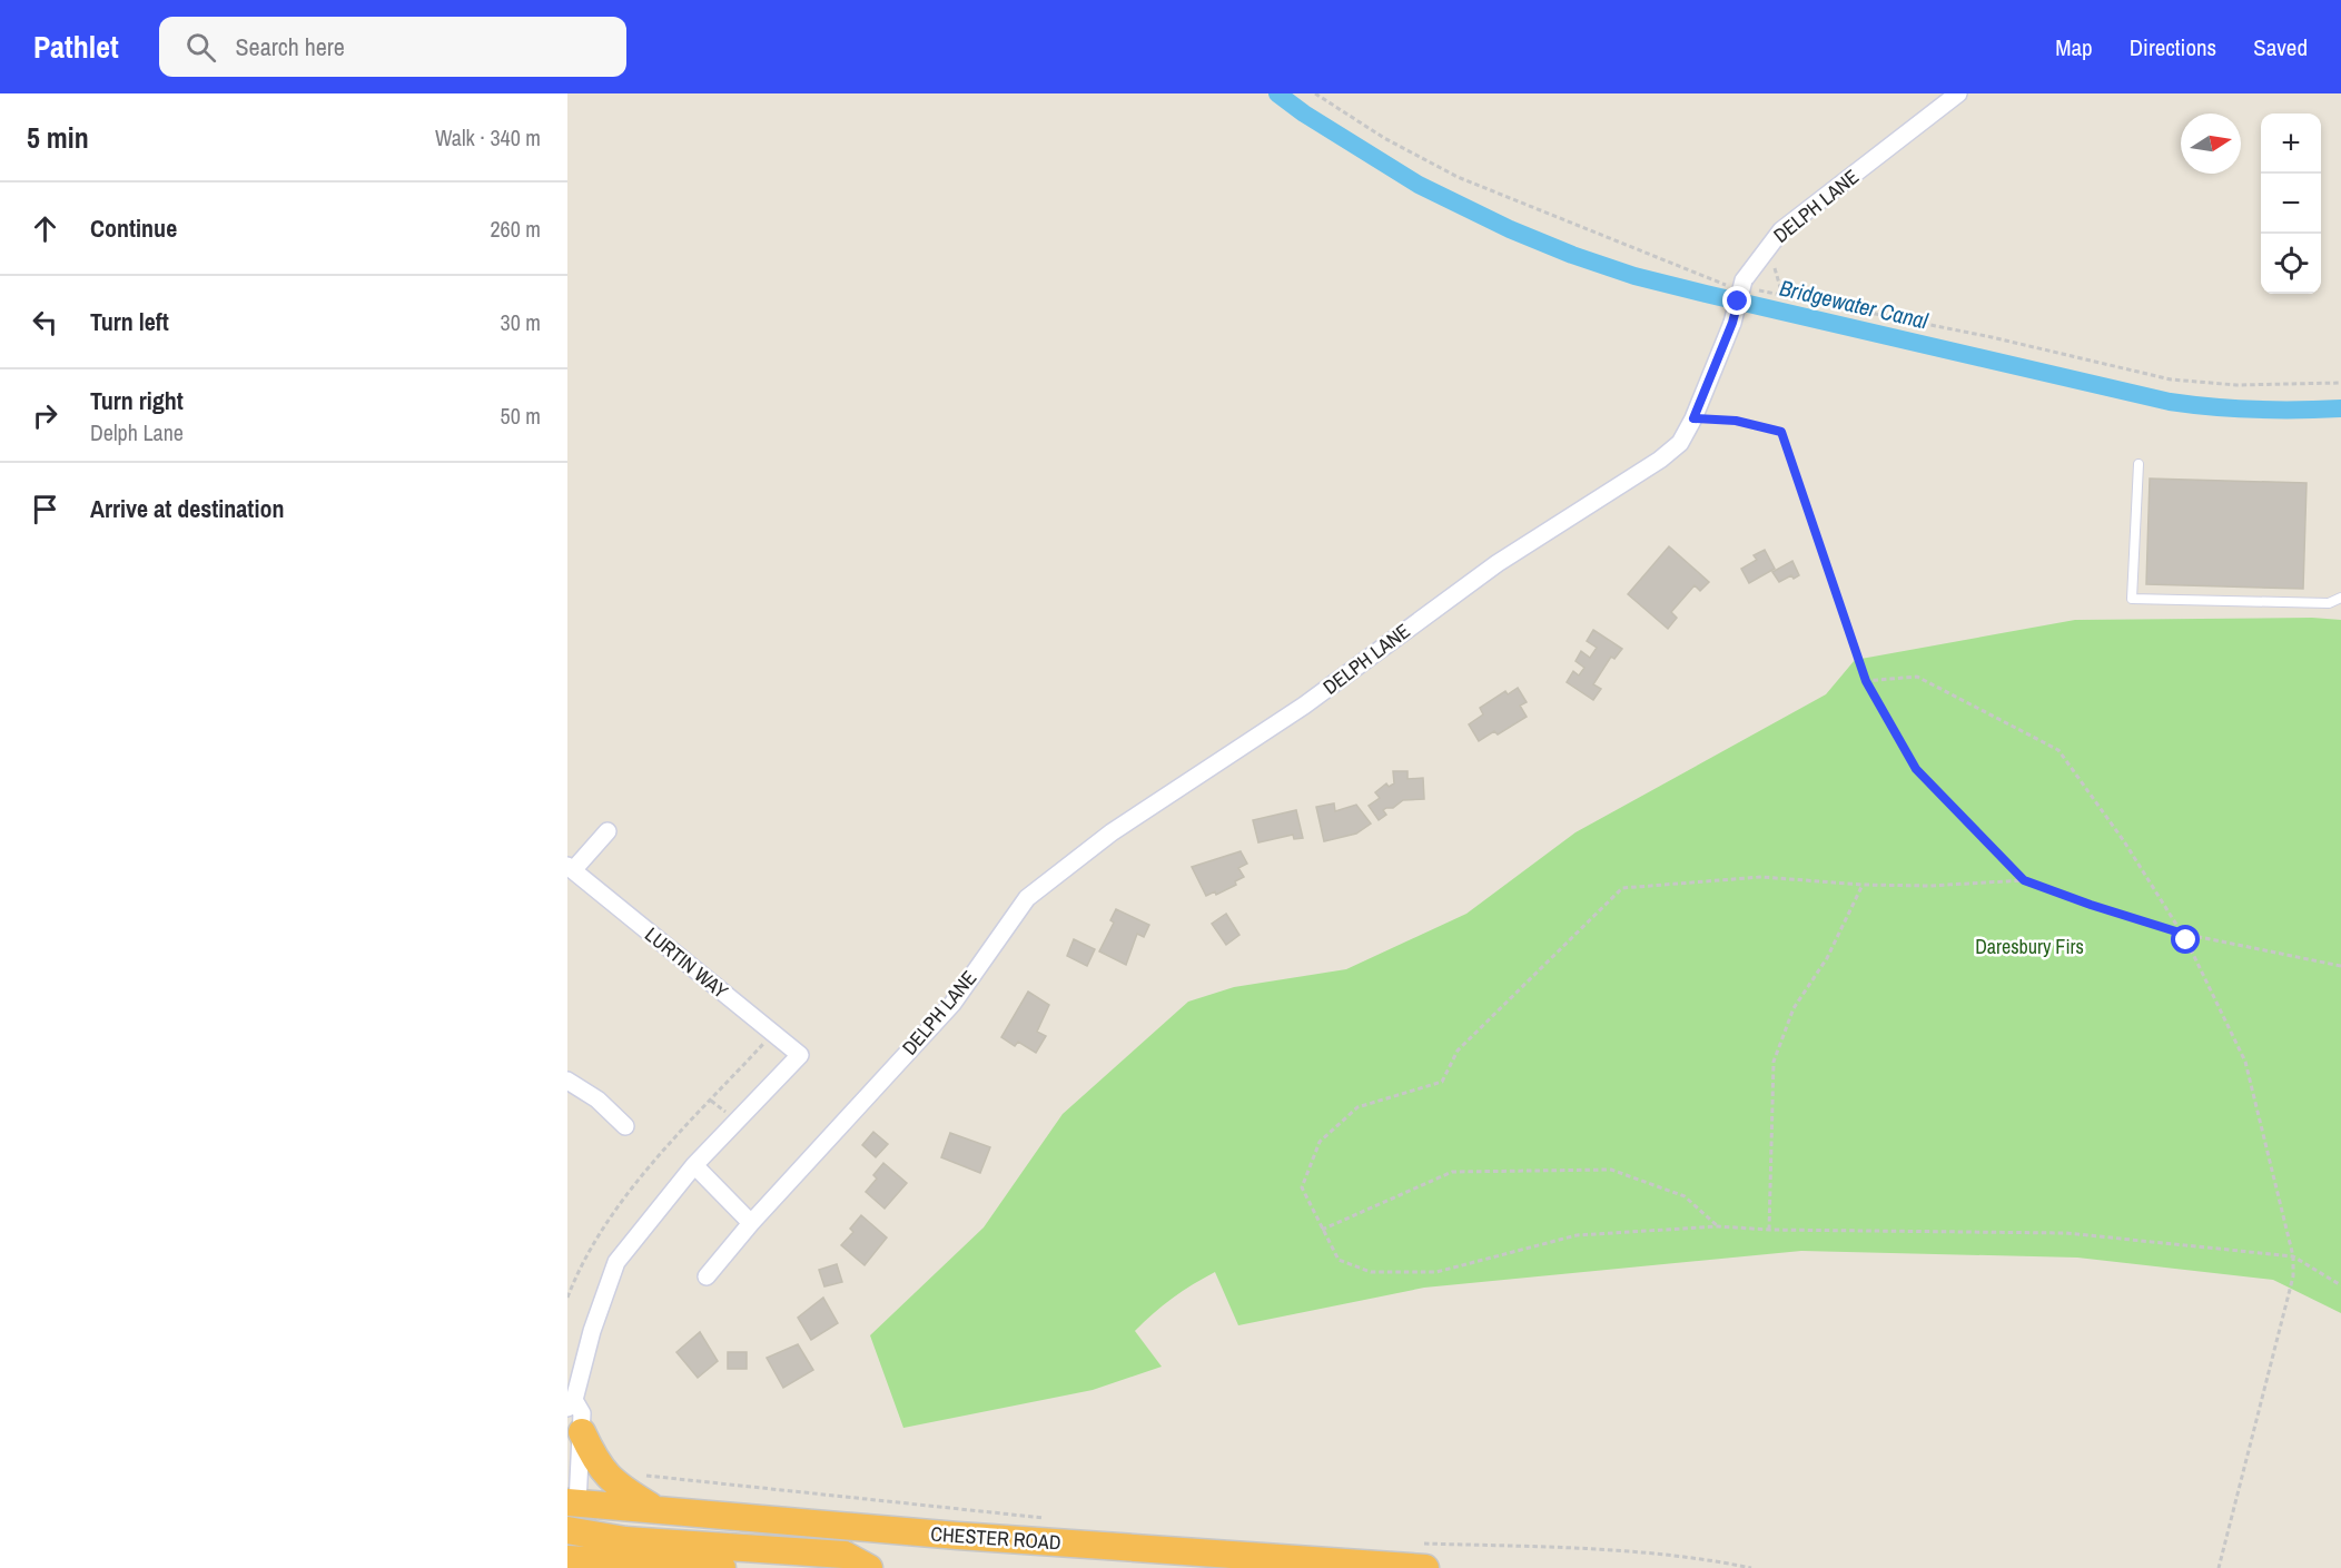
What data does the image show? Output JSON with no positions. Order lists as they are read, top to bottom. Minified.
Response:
{"streets":{"highway":["CHESTER ROAD"],"street":["DELPH LANE","LURTIN WAY"]},"water":["Bridgewater Canal"],"parks":["Daresbury Firs"],"north":"right","page":{"header":"Pathlet","search":"Search here","nav":["Map","Directions","Saved"],"heading":["5 min","Walk · 340 m"],"map_buttons":["+","−"],"list":[["Continue","260 m"],["Turn left","30 m"],["Turn right","Delph Lane","50 m"],"Arrive at destination"]}}
